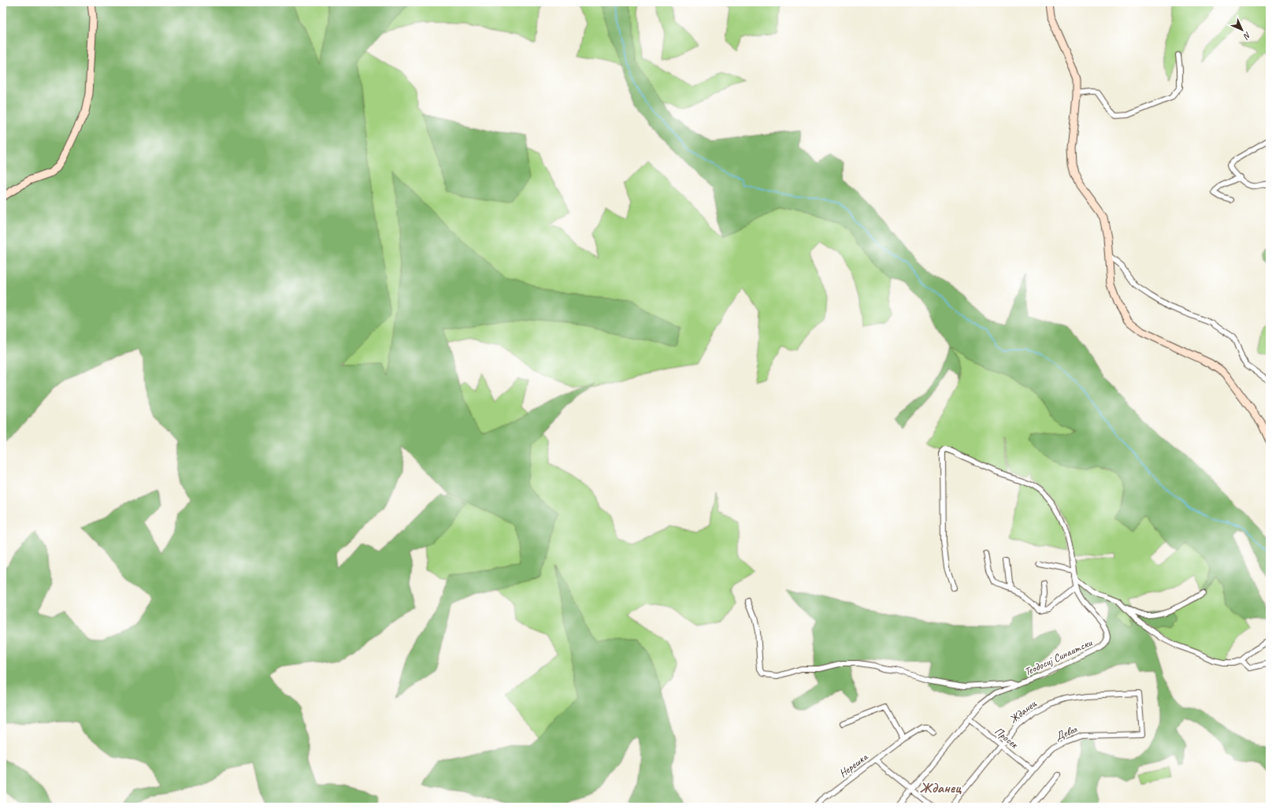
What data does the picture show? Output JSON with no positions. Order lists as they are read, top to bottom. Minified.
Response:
{"streets":{"street":["Теодосиј Синаитски","Жданец","Девол","Просек","Нерешка"]},"crossings":[["Теодосиј Синаитски","Просек"],["Жданец","Девол"],["Жданец","Просек"],["Девол","Просек"]],"districts":["Жданец"],"north":"bottom right"}
